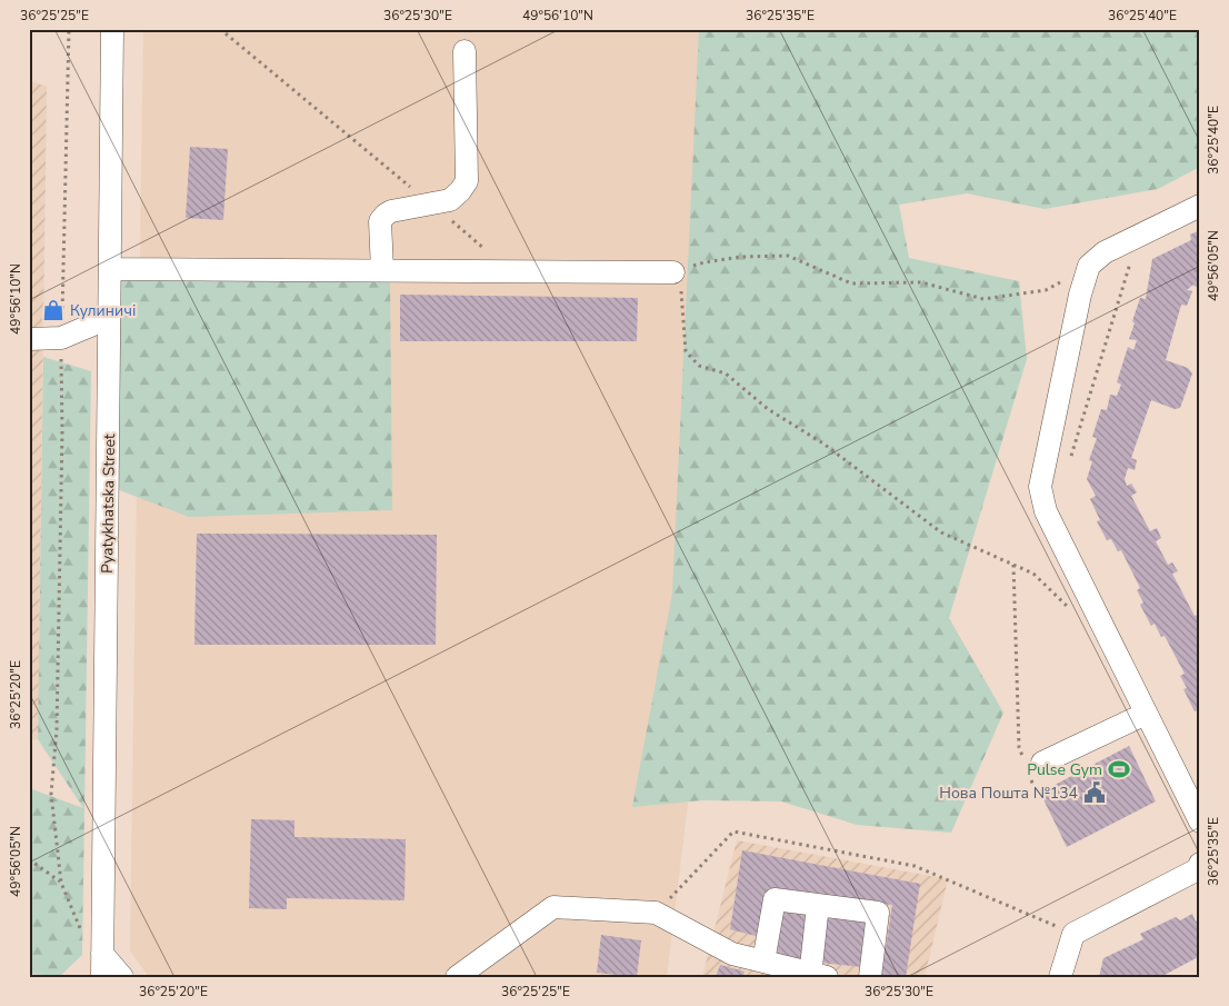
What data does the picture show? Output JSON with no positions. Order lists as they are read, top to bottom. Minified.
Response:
{"streets":{"street":["Pyatykhatska Street"]},"places":{"shop":["Кулиничі"],"sports":["Pulse Gym"],"public building":["Нова Пошта №134"]},"coordinates":["36°25'25\"E","36°25'30\"E","49°56'10\"N","36°25'35\"E","36°25'40\"E","49°56'05\"N","36°25'20\"E"]}
